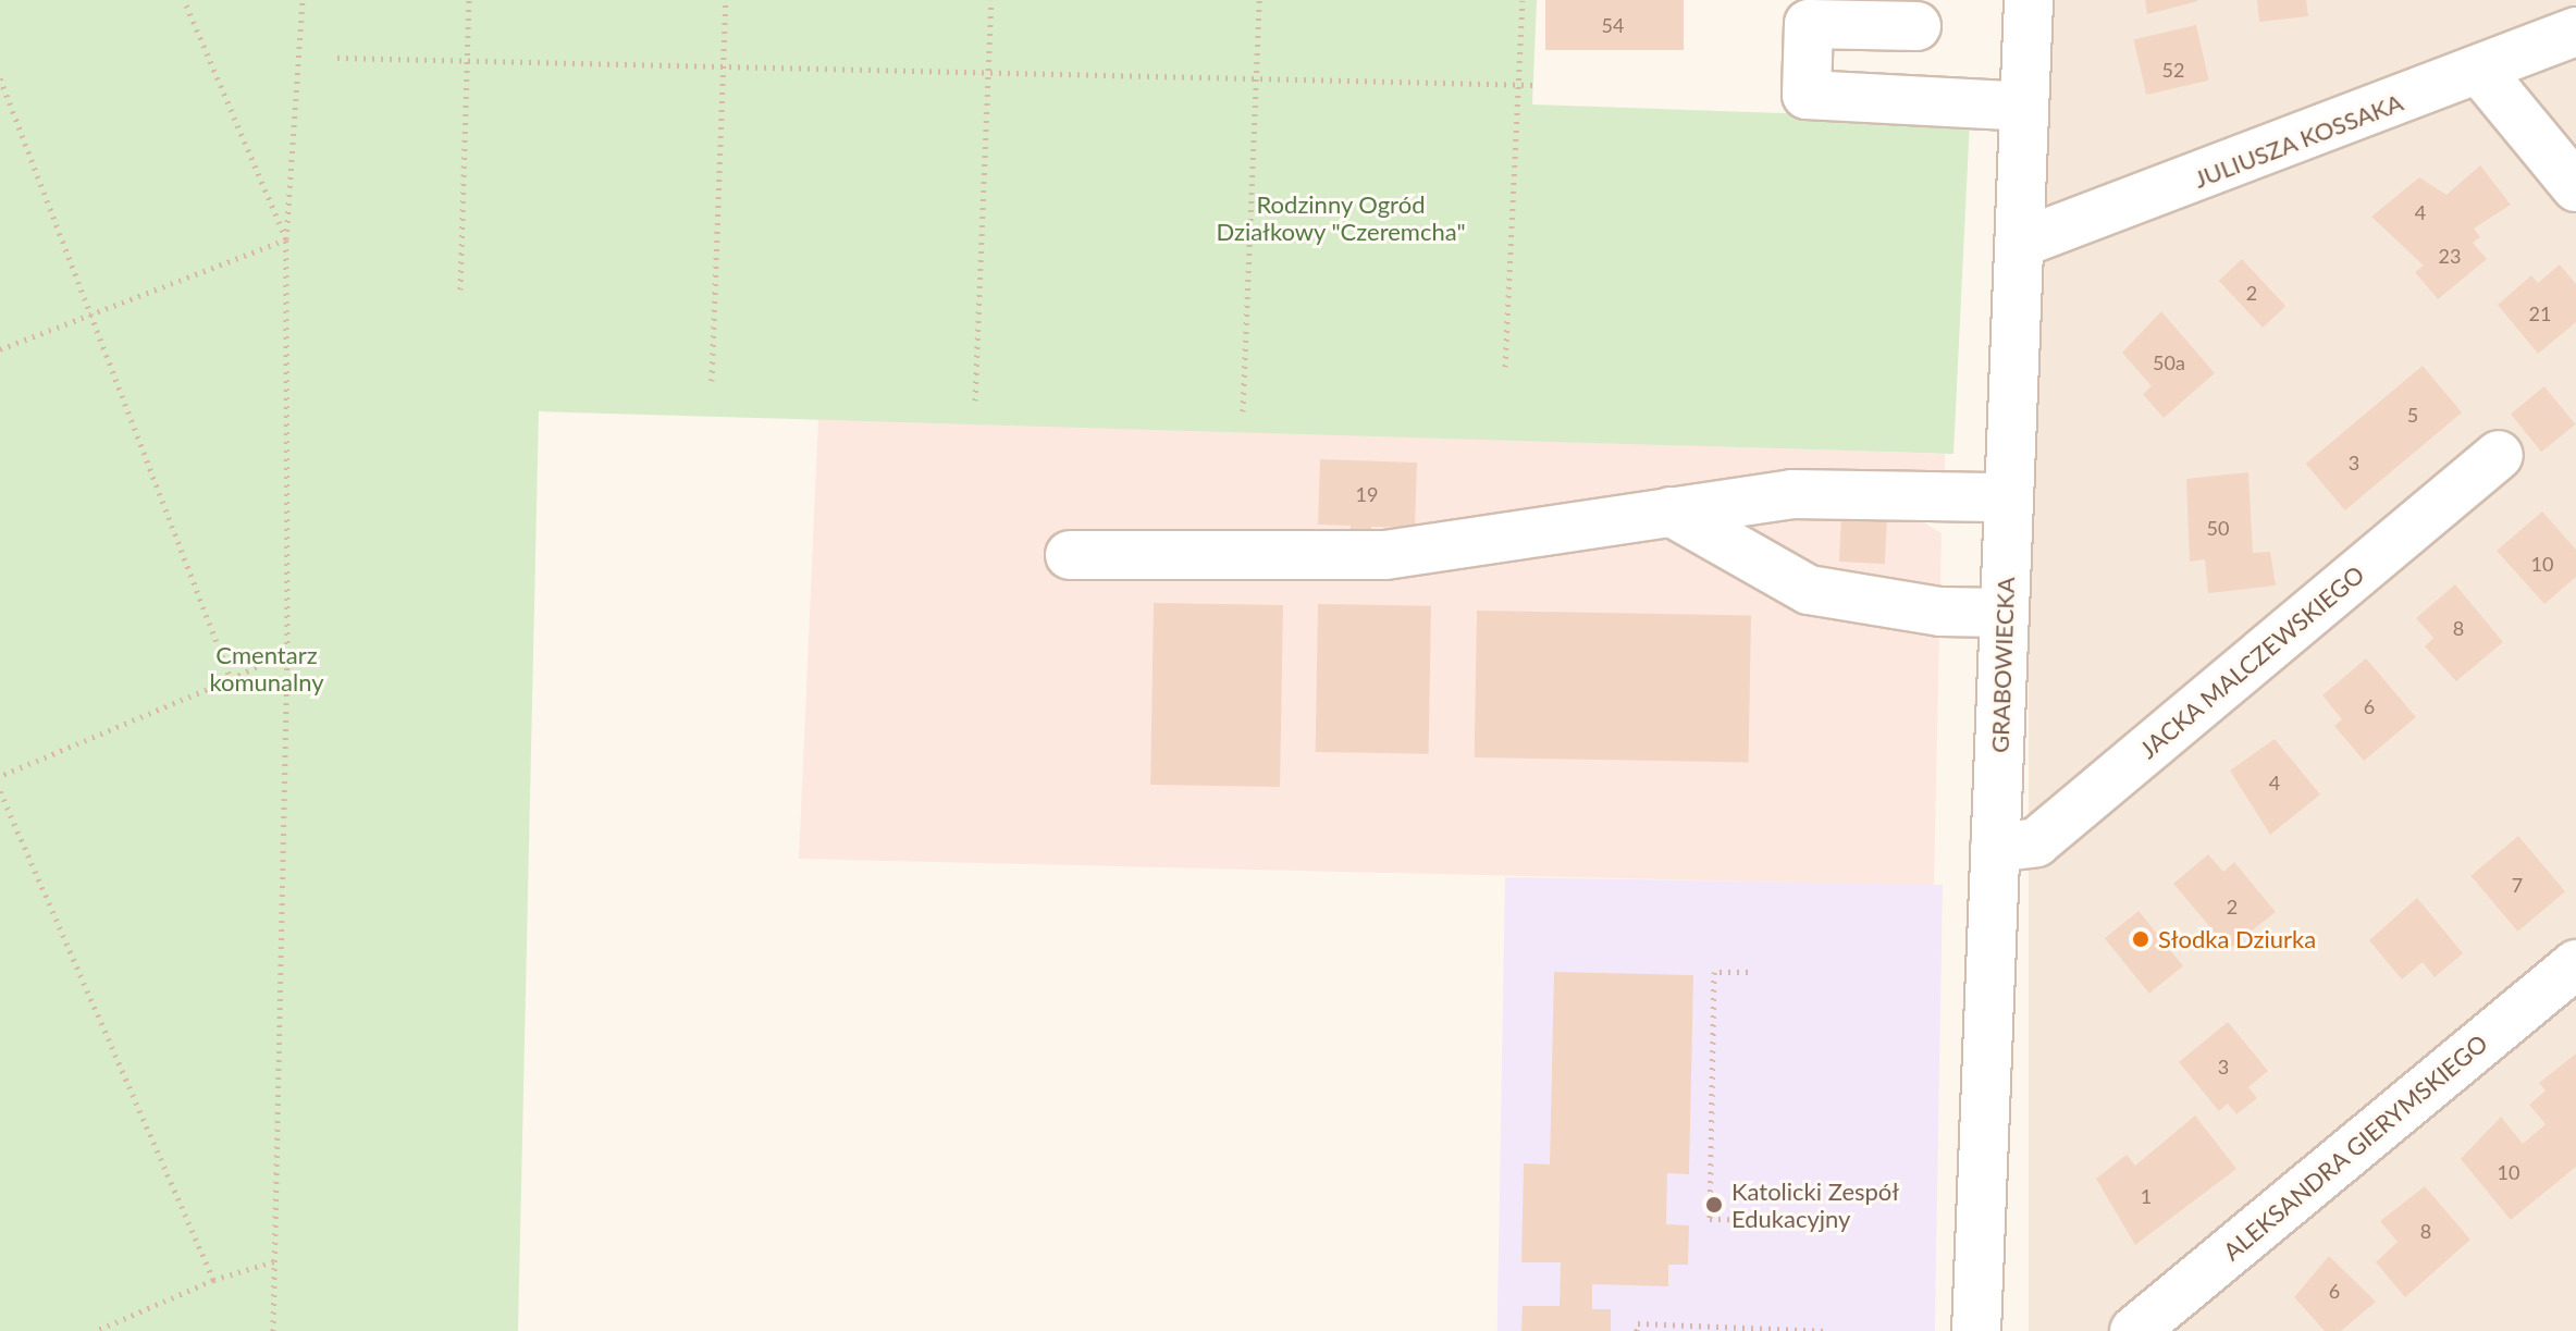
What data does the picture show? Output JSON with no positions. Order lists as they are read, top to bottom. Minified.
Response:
{"streets":{"street":["JULIUSZA KOSSAKA","JACKA MALCZEWSKIEGO","GRABOWIECKA","ALEKSANDRA GIERYMSKIEGO"]},"crossings":[["JULIUSZA KOSSAKA","GRABOWIECKA"],["JACKA MALCZEWSKIEGO","GRABOWIECKA"]],"parks":["Rodzinny Ogród Działkowy \"Czeremcha\"","Cmentarz komunalny"],"places":["Słodka Dziurka","Katolicki Zespół Edukacyjny"],"house_numbers":["54","52","4","23","2","21","50a","5","3","19","50","10","8","6","4","7","2","3","10","1","8","6"]}
